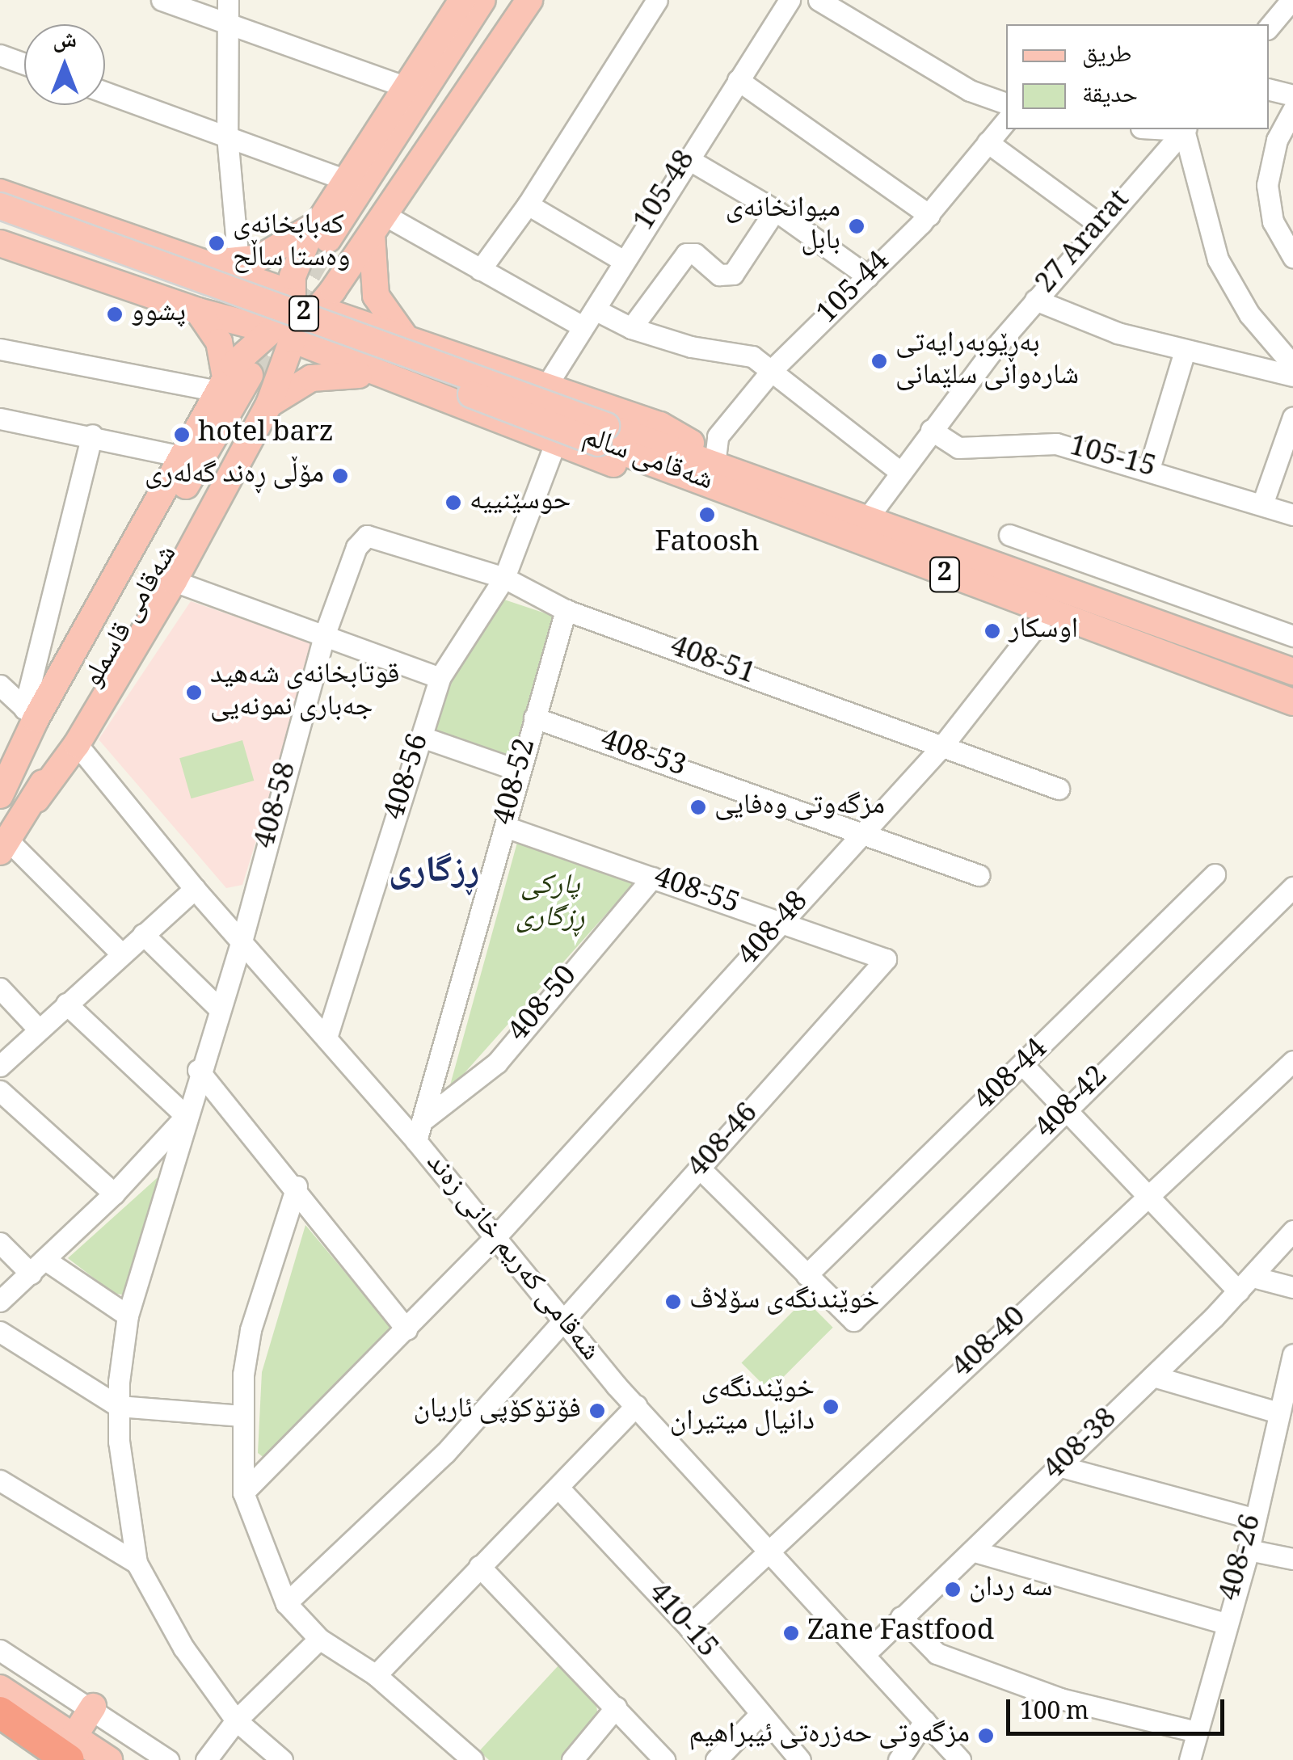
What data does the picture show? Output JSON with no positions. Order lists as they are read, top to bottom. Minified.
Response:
{"streets":{"main road":["2","شەقامی سالم","شەقامی قاسملو"],"street":["105-48","27 Ararat","105-44","105-15","408-51","408-53","408-56","408-52","408-58","408-55","408-48","408-50","408-44","408-42","408-46","شەقامی کەریم خانی زەند","408-40","408-38","408-26","410-15"]},"crossings":[["27 Ararat","105-15"],["27 Ararat","شەقامی سالم"],["105-44","شەقامی سالم"],["شەقامی سالم","408-48"],["408-51","408-56"],["408-51","408-52"],["408-51","408-58"],["408-51","408-48"],["408-53","408-52"],["408-53","408-48"],["408-56","شەقامی کەریم خانی زەند"],["408-52","408-55"],["408-52","408-50"],["408-52","شەقامی کەریم خانی زەند"],["408-58","شەقامی کەریم خانی زەند"],["408-55","408-48"],["408-55","408-50"],["408-55","408-46"],["408-48","شەقامی کەریم خانی زەند"],["408-44","408-42"],["408-46","شەقامی کەریم خانی زەند"],["شەقامی کەریم خانی زەند","408-40"],["شەقامی کەریم خانی زەند","408-38"],["408-40","410-15"]],"districts":["ڕزگاری"],"parks":["پارکی ڕزگاری"],"places":["میوانخانەی بابل","کەبابخانەی وەستا ساڵح","پشوو","بەڕێوبەرایەتی شارەوانی سلێمانی","hotel barz","مۆڵی ڕەند گەلەری","حوسێنییە","Fatoosh","اوسكار","قوتابخانەی شەهید جەباری نمونەیی","مزگەوتی وەفایی","خوێندنگەی سۆلاڤ","خوێندنگەی دانیال میتیران","فۆتۆکۆپی ئاریان","سه ردان","Zane Fastfood","مزگەوتی حەزرەتی ئیبراهیم"],"legend":["طريق","حديقة"],"scale_bar":"100 m","north":"top"}
